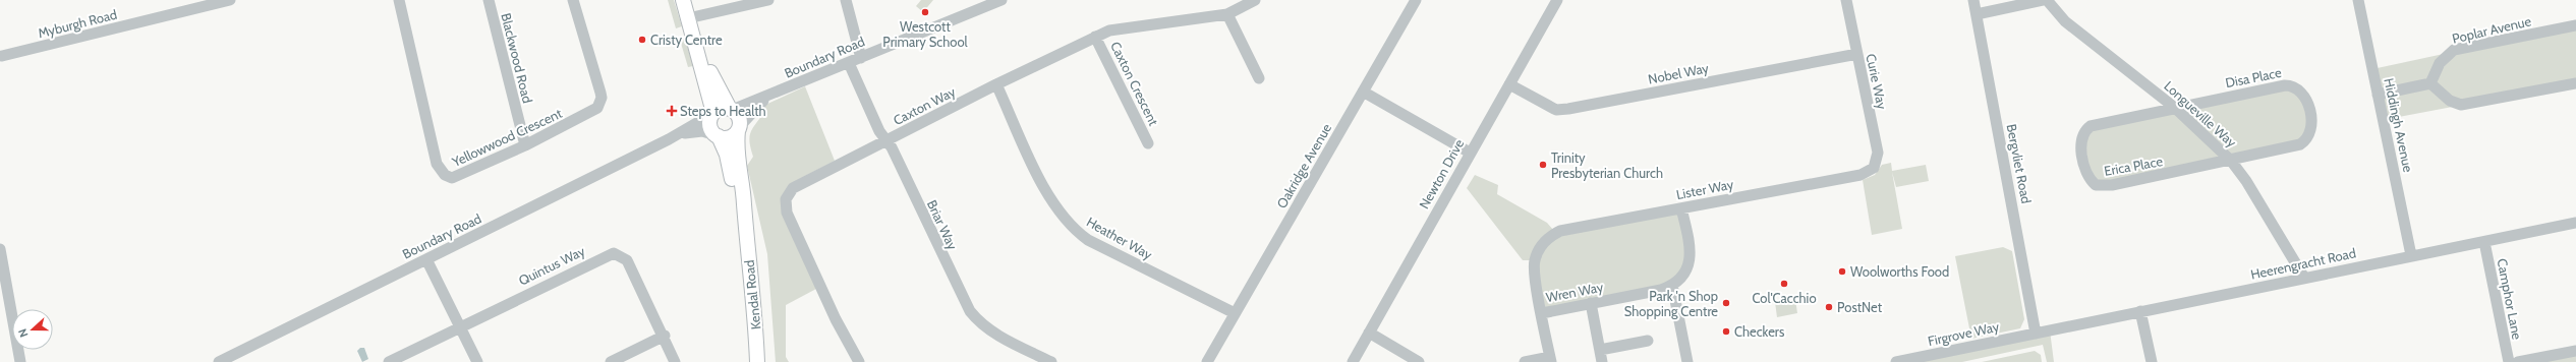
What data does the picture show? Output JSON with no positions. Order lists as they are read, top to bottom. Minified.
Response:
{"streets":{"main road":["Kendal Road"],"street":["Myburgh Road","Poplar Avenue","Boundary Road","Blackwood Road","Nobel Way","Disa Place","Curie Way","Caxton Crescent","Caxton Way","Longueville Way","Hiddingh Avenue","Yellowwood Crescent","Bergvliet Road","Oakridge Avenue","Erica Place","Newton Drive","Lister Way","Briar Way","Heather Way","Heerengracht Road","Quintus Way","Wren Way","Camphor Lane","Firgrove Way"]},"crossings":[["Boundary Road","Briar Way"],["Boundary Road","Kendal Road"],["Blackwood Road","Yellowwood Crescent"],["Nobel Way","Curie Way"],["Nobel Way","Newton Drive"],["Disa Place","Longueville Way"],["Disa Place","Erica Place"],["Curie Way","Lister Way"],["Caxton Crescent","Caxton Way"],["Caxton Way","Briar Way"],["Caxton Way","Heather Way"],["Longueville Way","Erica Place"],["Longueville Way","Heerengracht Road"],["Hiddingh Avenue","Heerengracht Road"],["Bergvliet Road","Heerengracht Road"],["Bergvliet Road","Firgrove Way"],["Oakridge Avenue","Heather Way"],["Lister Way","Wren Way"],["Heerengracht Road","Camphor Lane"],["Heerengracht Road","Firgrove Way"]],"places":{"other":["Westcott Primary School","Cristy Centre","Trinity Presbyterian Church","Woolworths Food","Col'Cacchio","Park 'n Shop Shopping Centre","PostNet","Checkers"],"health":["Steps to Health"]},"north":"left"}
